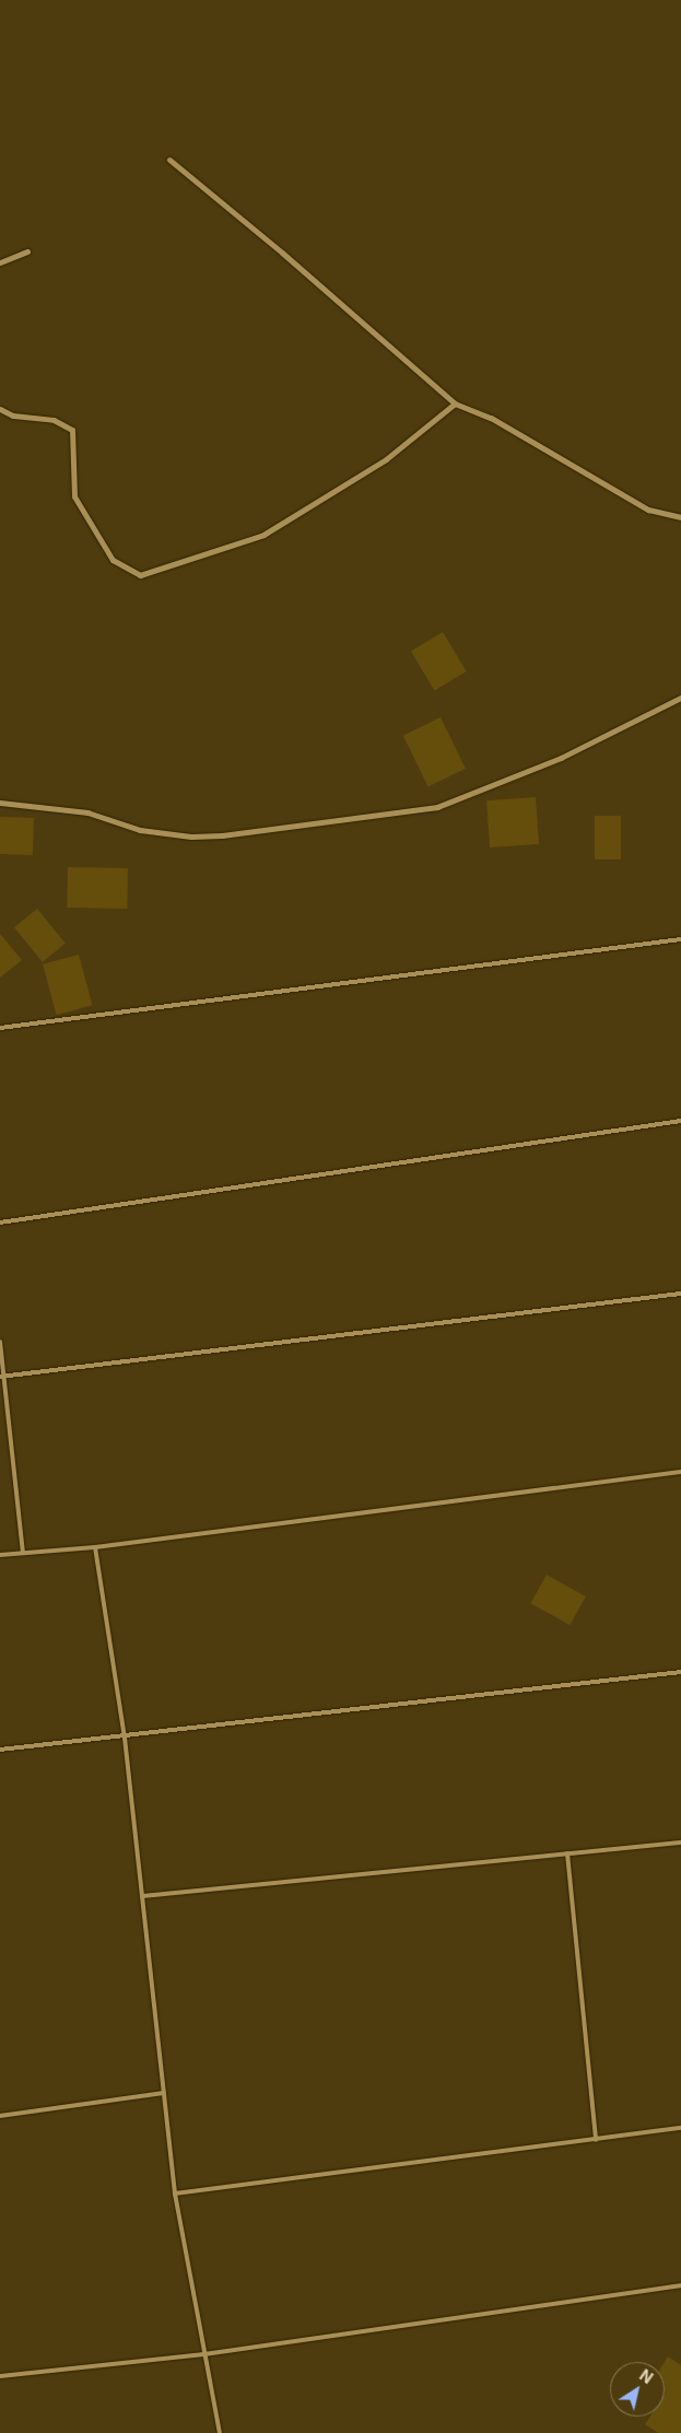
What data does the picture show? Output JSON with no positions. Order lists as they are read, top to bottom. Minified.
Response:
{"north":"top right"}
